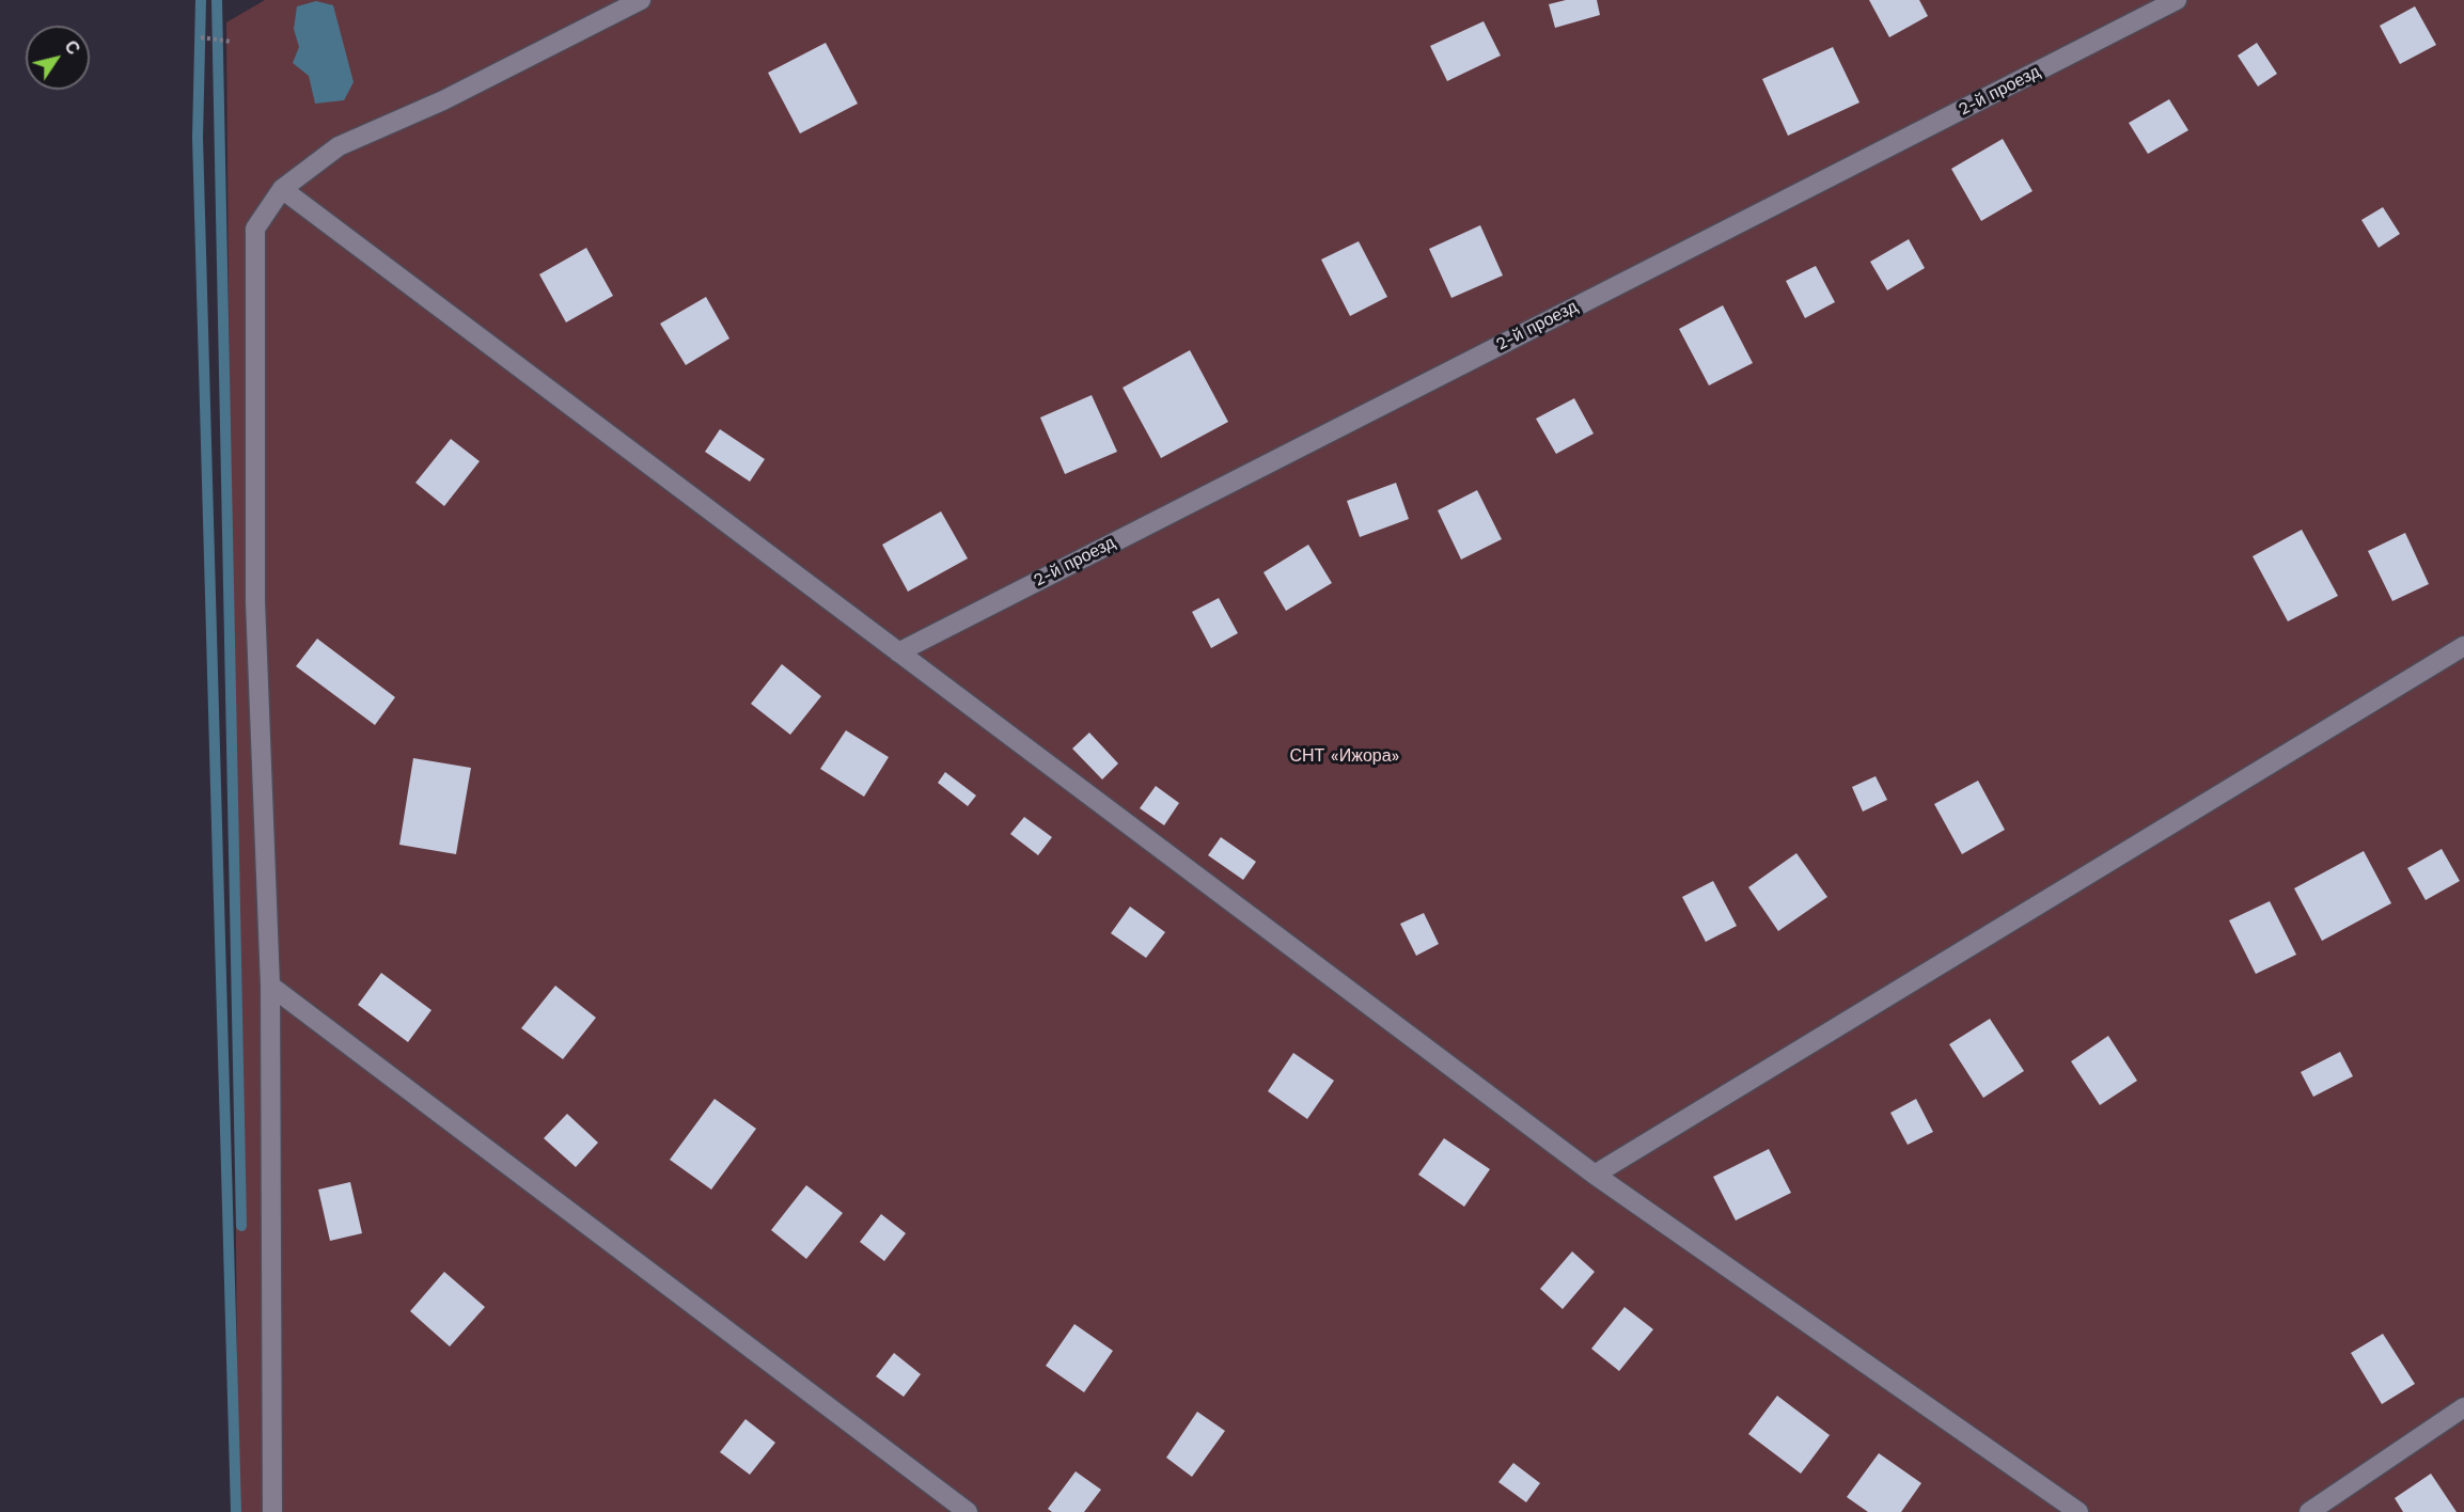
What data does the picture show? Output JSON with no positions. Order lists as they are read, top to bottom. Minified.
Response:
{"streets":{"street":["2-й проезд"]},"parks":["СНТ «Ижора»"],"north":"top right"}
